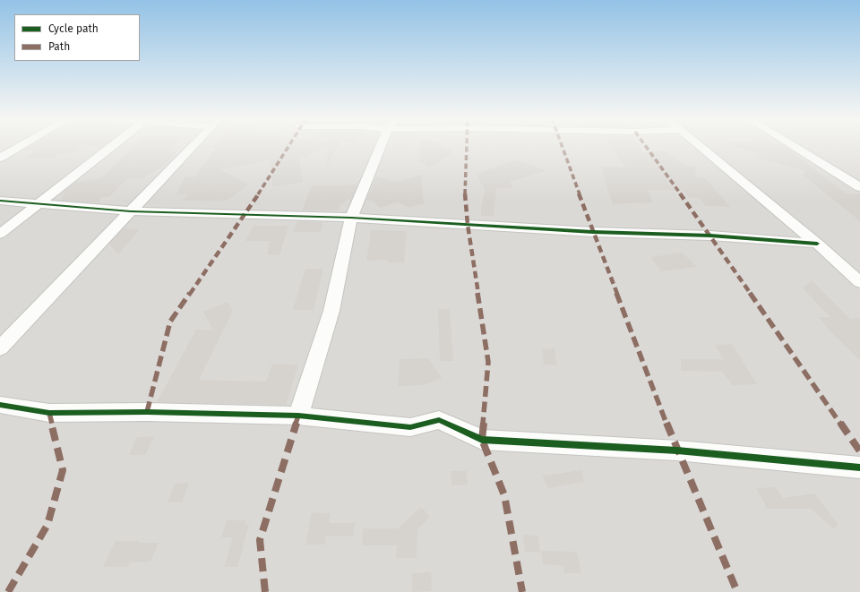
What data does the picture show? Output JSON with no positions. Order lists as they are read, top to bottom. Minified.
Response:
{"legend":["Cycle path","Path"]}
